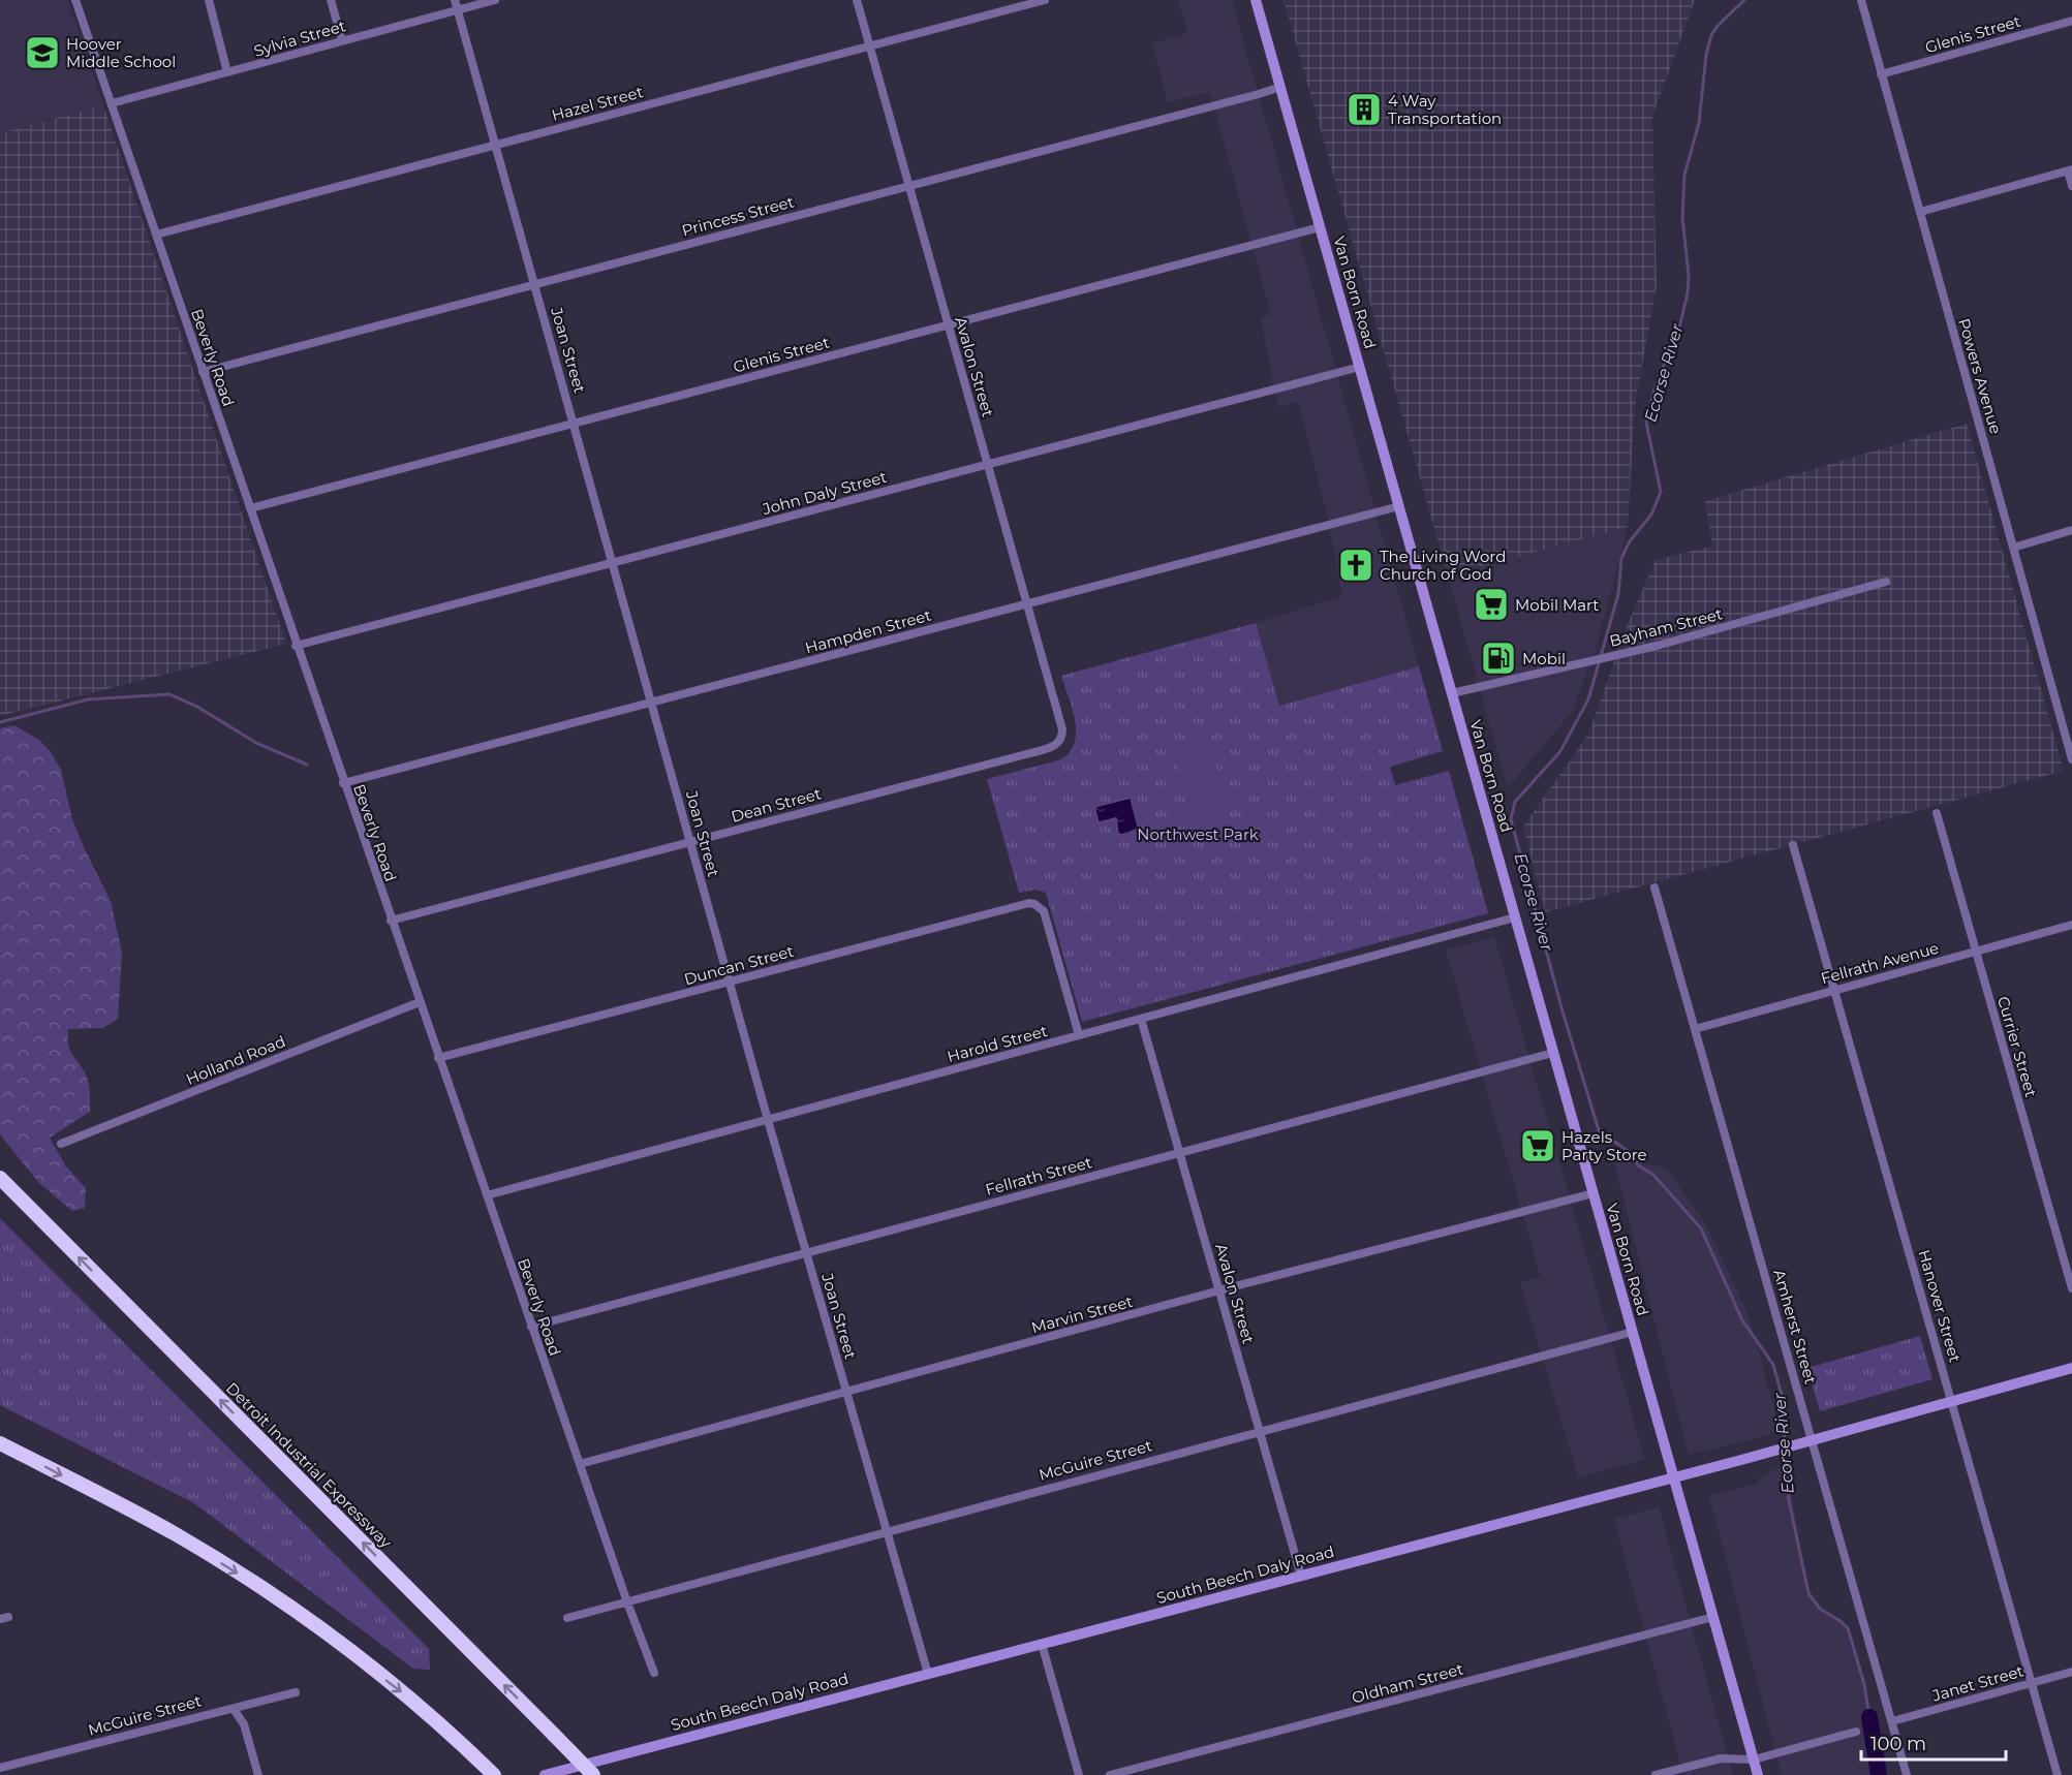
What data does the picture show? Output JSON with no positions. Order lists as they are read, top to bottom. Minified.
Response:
{"streets":{"highway":["Detroit Industrial Expressway"],"main road":["Van Born Road","South Beech Daly Road"],"street":["Glenis Street","Sylvia Street","Hazel Street","Princess Street","Joan Street","Beverly Road","Avalon Street","Powers Avenue","John Daly Street","Bayham Street","Hampden Street","Dean Street","Fellrath Avenue","Duncan Street","Harold Street","Currier Street","Holland Road","Fellrath Street","Hanover Street","Marvin Street","Amherst Street","McGuire Street","Oldham Street","Janet Street"]},"crossings":[["Glenis Street","Van Born Road"],["Glenis Street","Joan Street"],["Glenis Street","Beverly Road"],["Glenis Street","Avalon Street"],["Glenis Street","Powers Avenue"],["Sylvia Street","Joan Street"],["Sylvia Street","Beverly Road"],["Hazel Street","Joan Street"],["Hazel Street","Beverly Road"],["Hazel Street","Avalon Street"],["Princess Street","Van Born Road"],["Princess Street","Joan Street"],["Princess Street","Beverly Road"],["Princess Street","Avalon Street"],["Van Born Road","John Daly Street"],["Van Born Road","Bayham Street"],["Van Born Road","Hampden Street"],["Van Born Road","Harold Street"],["Van Born Road","Fellrath Street"],["Van Born Road","Marvin Street"],["Van Born Road","McGuire Street"],["Van Born Road","South Beech Daly Road"],["Van Born Road","Oldham Street"],["Joan Street","John Daly Street"],["Joan Street","Hampden Street"],["Joan Street","Dean Street"],["Joan Street","Duncan Street"],["Joan Street","Harold Street"],["Joan Street","Fellrath Street"],["Joan Street","Marvin Street"],["Joan Street","McGuire Street"],["Joan Street","South Beech Daly Road"],["Beverly Road","John Daly Street"],["Beverly Road","Hampden Street"],["Beverly Road","Dean Street"],["Beverly Road","Duncan Street"],["Beverly Road","Harold Street"],["Beverly Road","Holland Road"],["Beverly Road","Fellrath Street"],["Beverly Road","Marvin Street"],["Beverly Road","McGuire Street"],["Avalon Street","John Daly Street"],["Avalon Street","Hampden Street"],["Avalon Street","Dean Street"],["Avalon Street","Harold Street"],["Avalon Street","Fellrath Street"],["Avalon Street","Marvin Street"],["Avalon Street","McGuire Street"],["Avalon Street","South Beech Daly Road"],["Fellrath Avenue","Currier Street"],["Fellrath Avenue","Hanover Street"],["Fellrath Avenue","Amherst Street"],["Duncan Street","Harold Street"],["Hanover Street","South Beech Daly Road"],["Hanover Street","Janet Street"],["Amherst Street","South Beech Daly Road"],["Amherst Street","Janet Street"]],"water":["Ecorse River"],"parks":["Northwest Park"],"places":{"school or university":["Hoover Middle School"],"building":["4 Way Transportation"],"church":["The Living Word Church of God"],"supermarket":["Mobil Mart","Hazels Party Store"],"fuel station":["Mobil"]},"scale_bar":"100 m"}
